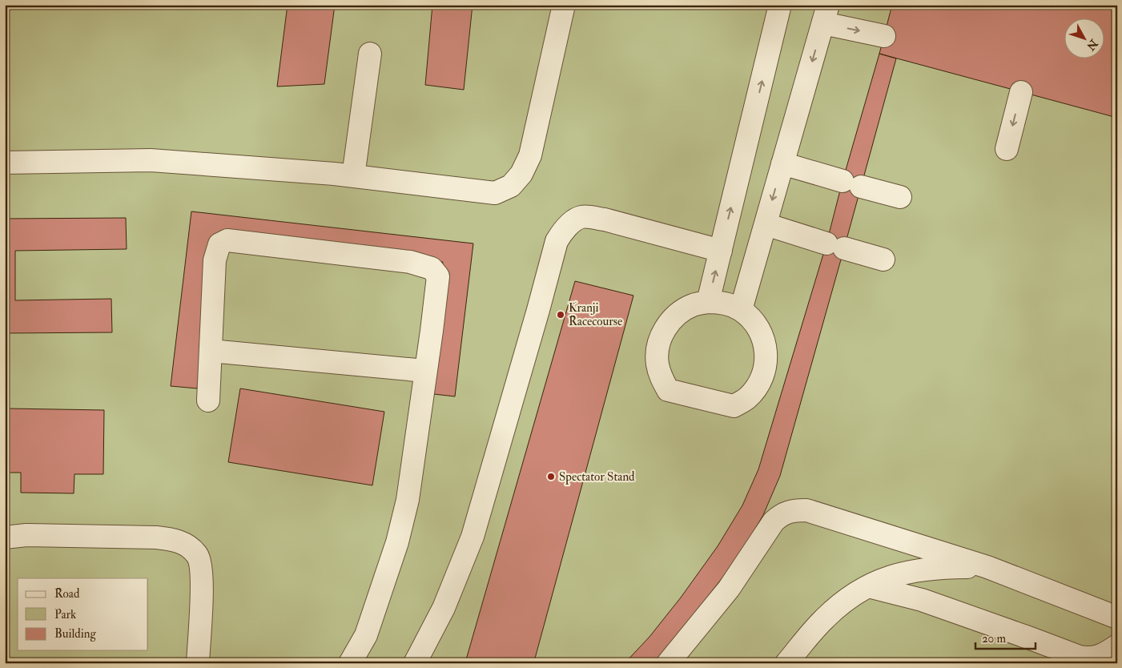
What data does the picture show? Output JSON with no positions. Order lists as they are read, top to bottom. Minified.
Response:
{"places":["Kranji Racecourse","Spectator Stand"],"legend":["Road","Park","Building"],"scale_bar":"20 m","north":"bottom right"}
